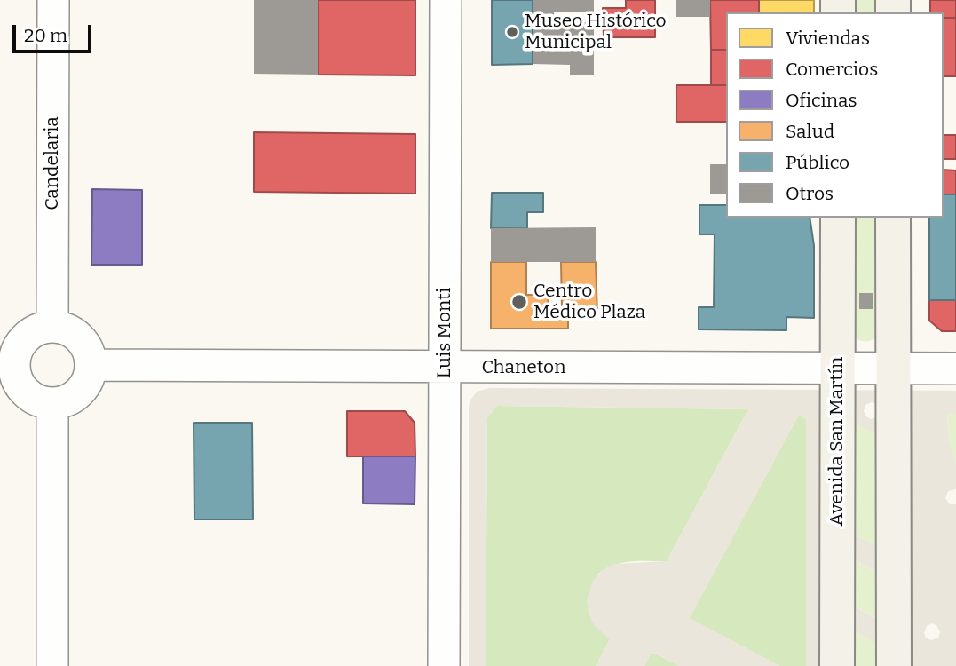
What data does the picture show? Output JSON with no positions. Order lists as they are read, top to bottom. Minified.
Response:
{"streets":{"main road":["Avenida San Martín"],"street":["Candelaria","Luis Monti","Chaneton"]},"crossings":[["Candelaria","Chaneton"],["Luis Monti","Chaneton"],["Chaneton","Avenida San Martín"]],"places":["Museo Histórico Municipal","Centro Médico Plaza"],"legend":["Viviendas","Comercios","Oficinas","Salud","Público","Otros"],"scale_bar":"20 m"}
